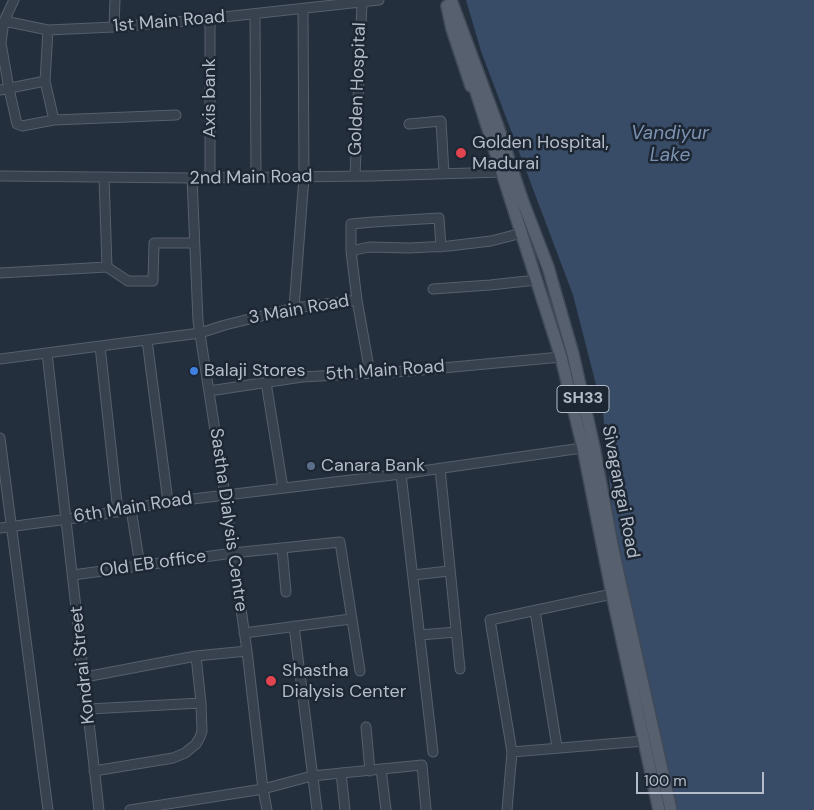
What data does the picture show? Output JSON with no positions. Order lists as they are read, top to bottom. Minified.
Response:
{"streets":{"main road":["SH33","Sivagangai Road"],"street":["1st Main Road","Golden Hospital","Axis bank","2nd Main Road","3 Main Road","5th Main Road","6th Main Road","Sastha Dialysis Centre","Old EB office","Kondrai Street"]},"crossings":[["1st Main Road","Golden Hospital"],["1st Main Road","Axis bank"],["Golden Hospital","2nd Main Road"],["Axis bank","2nd Main Road"],["2nd Main Road","Sivagangai Road"],["2nd Main Road","Sastha Dialysis Centre"],["3 Main Road","Sastha Dialysis Centre"],["3 Main Road","Kondrai Street"],["5th Main Road","Sivagangai Road"],["5th Main Road","Sastha Dialysis Centre"],["Sivagangai Road","6th Main Road"],["6th Main Road","Sastha Dialysis Centre"],["6th Main Road","Kondrai Street"],["Sastha Dialysis Centre","Old EB office"],["Old EB office","Kondrai Street"]],"water":["Vandiyur Lake"],"places":["Golden Hospital, Madurai","Balaji Stores","Canara Bank","Shastha Dialysis Center"],"scale_bar":"100 m"}
